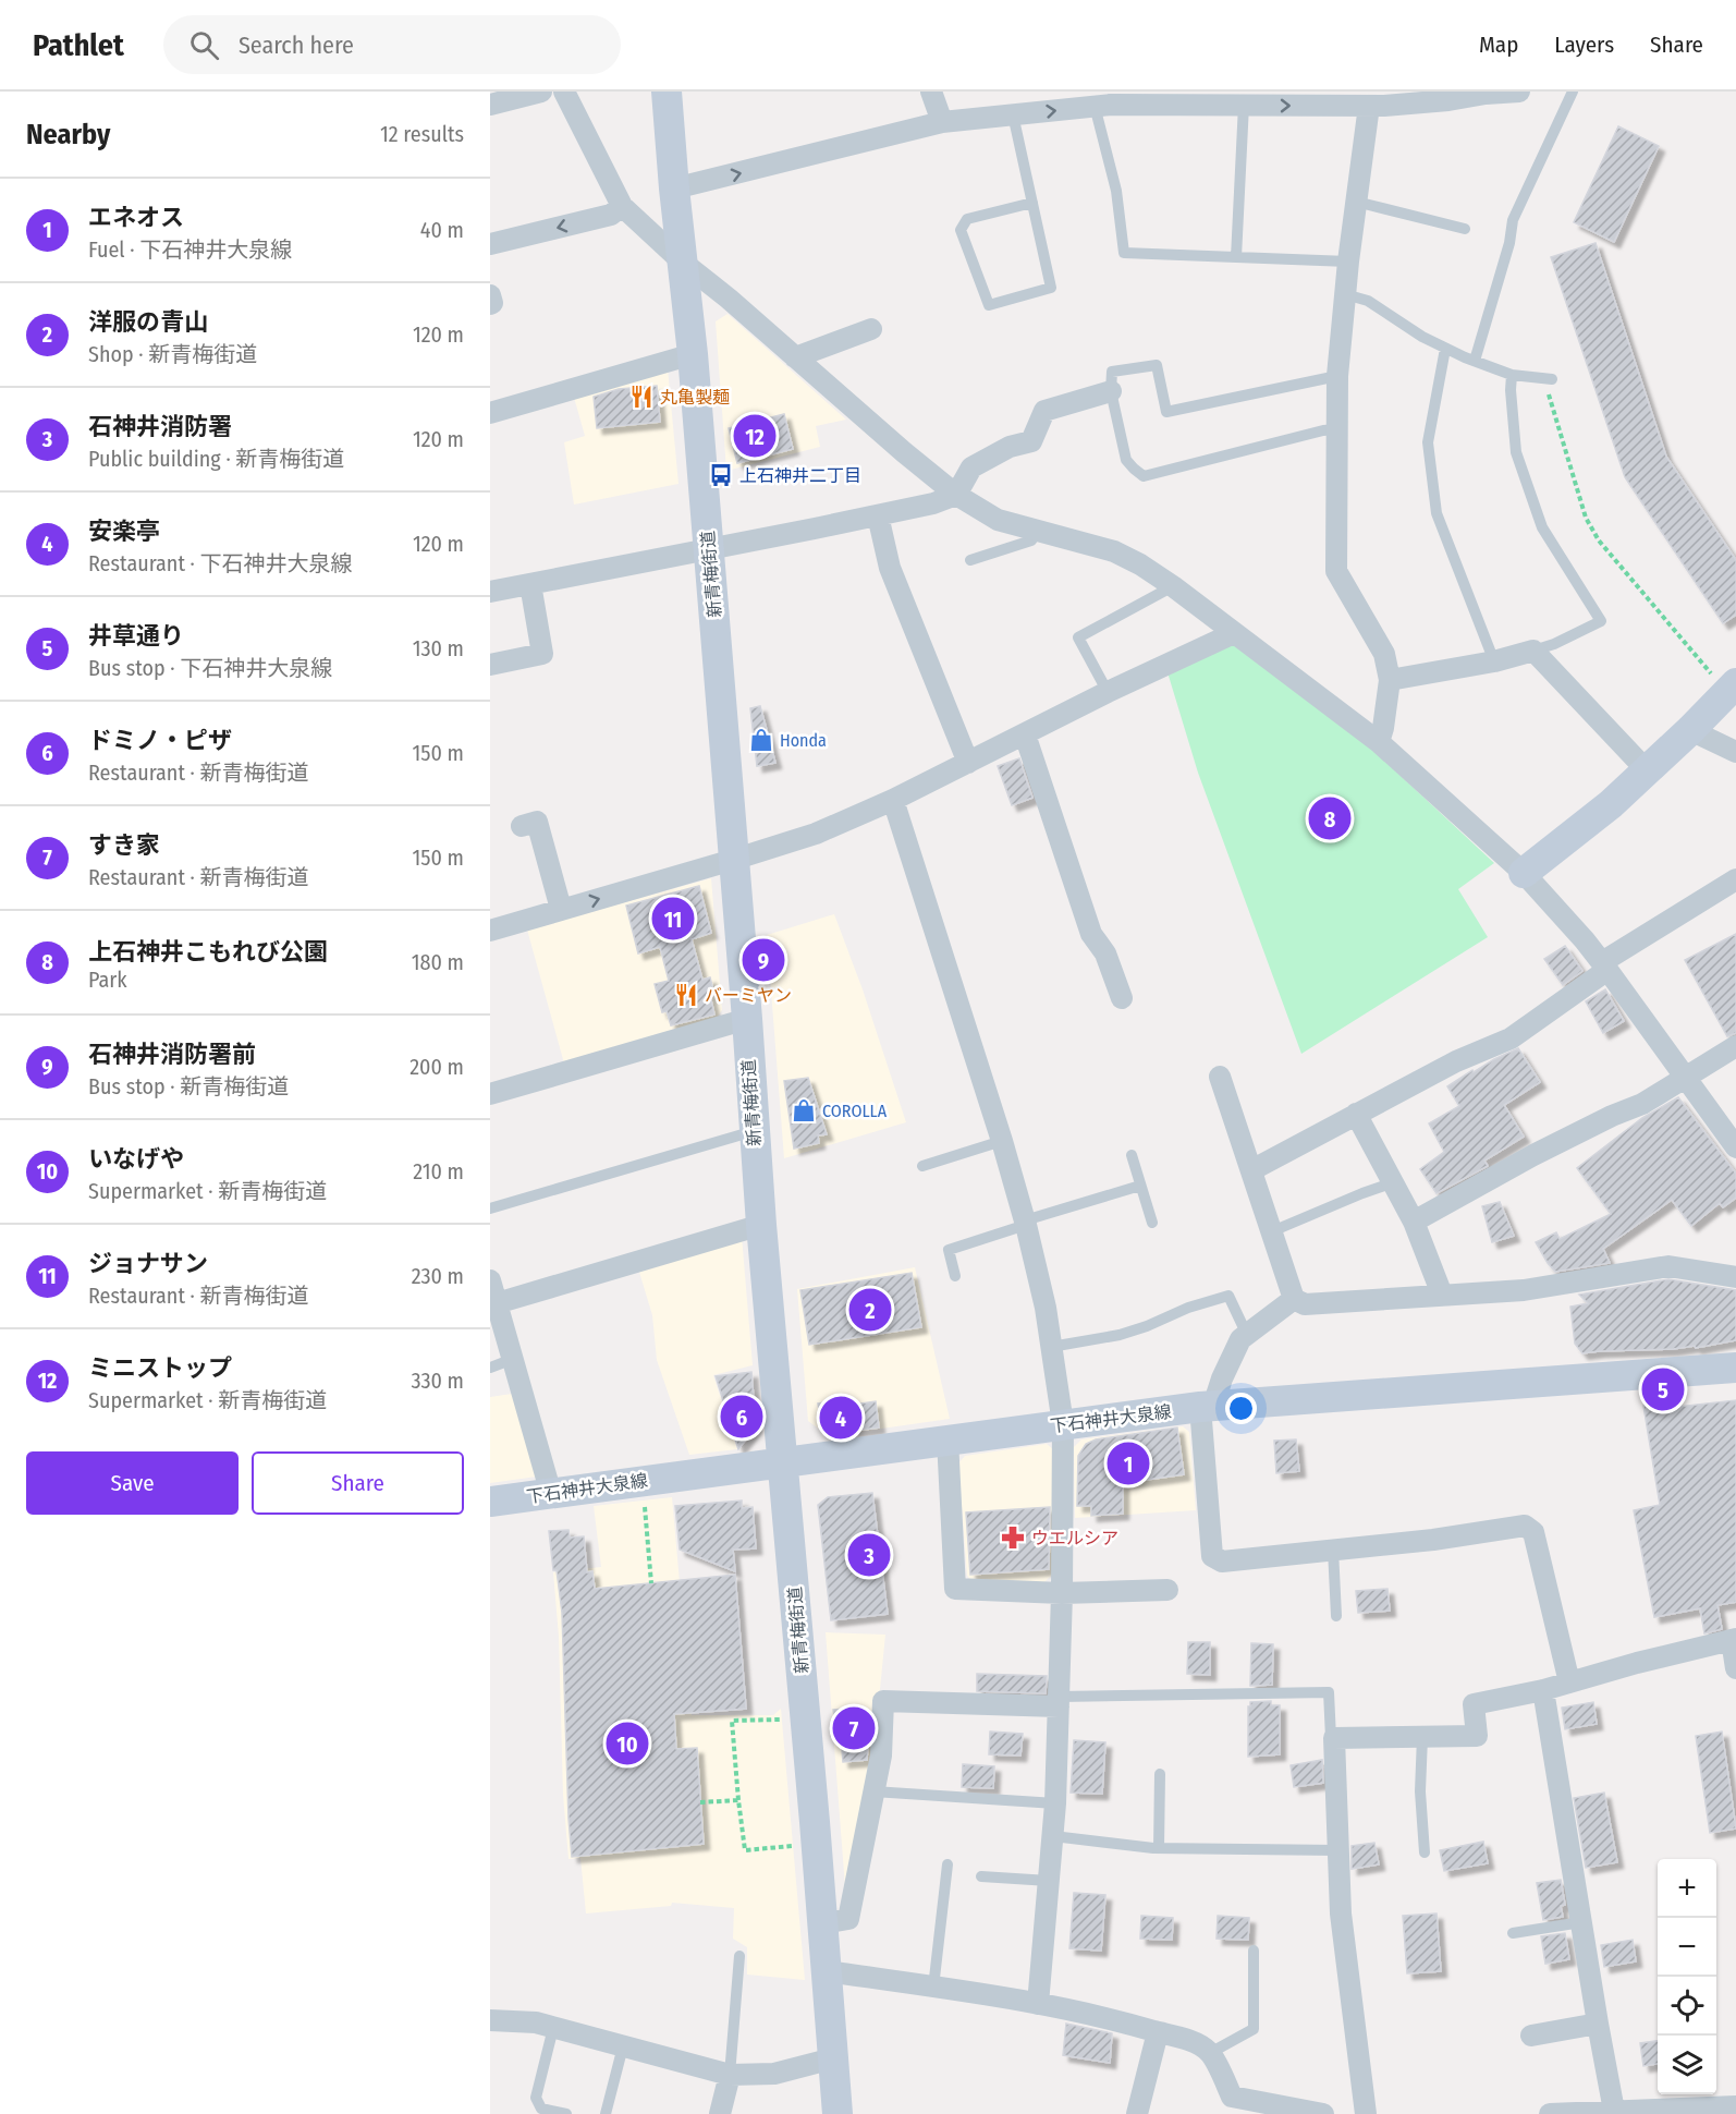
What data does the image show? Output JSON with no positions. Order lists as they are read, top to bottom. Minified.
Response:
{"streets":{"main road":["新青梅街道","下石神井大泉線"]},"crossings":[["新青梅街道","下石神井大泉線"]],"places":{"restaurant":["丸亀製麺","バーミヤン"],"bus stop":["上石神井二丁目"],"shop":["Honda","COROLLA"],"pharmacy":["ウエルシア"]},"page":{"header":"Pathlet","search":"Search here","nav":["Map","Layers","Share"],"heading":["Nearby","12 results"],"list":[{"mark":"1","name":"エネオス","note":"Fuel · 下石神井大泉線","value":"40 m"},{"mark":"2","name":"洋服の青山","note":"Shop · 新青梅街道","value":"120 m"},{"mark":"3","name":"石神井消防署","note":"Public building · 新青梅街道","value":"120 m"},{"mark":"4","name":"安楽亭","note":"Restaurant · 下石神井大泉線","value":"120 m"},{"mark":"5","name":"井草通り","note":"Bus stop · 下石神井大泉線","value":"130 m"},{"mark":"6","name":"ドミノ・ピザ","note":"Restaurant · 新青梅街道","value":"150 m"},{"mark":"7","name":"すき家","note":"Restaurant · 新青梅街道","value":"150 m"},{"mark":"8","name":"上石神井こもれび公園","note":"Park","value":"180 m"},{"mark":"9","name":"石神井消防署前","note":"Bus stop · 新青梅街道","value":"200 m"},{"mark":"10","name":"いなげや","note":"Supermarket · 新青梅街道","value":"210 m"},{"mark":"11","name":"ジョナサン","note":"Restaurant · 新青梅街道","value":"230 m"},{"mark":"12","name":"ミニストップ","note":"Supermarket · 新青梅街道","value":"330 m"}],"pins":["12","8","11","9","2","5","6","4","1","3","7","10"],"buttons":["Save","Share"],"map_buttons":["+","−"]}}
